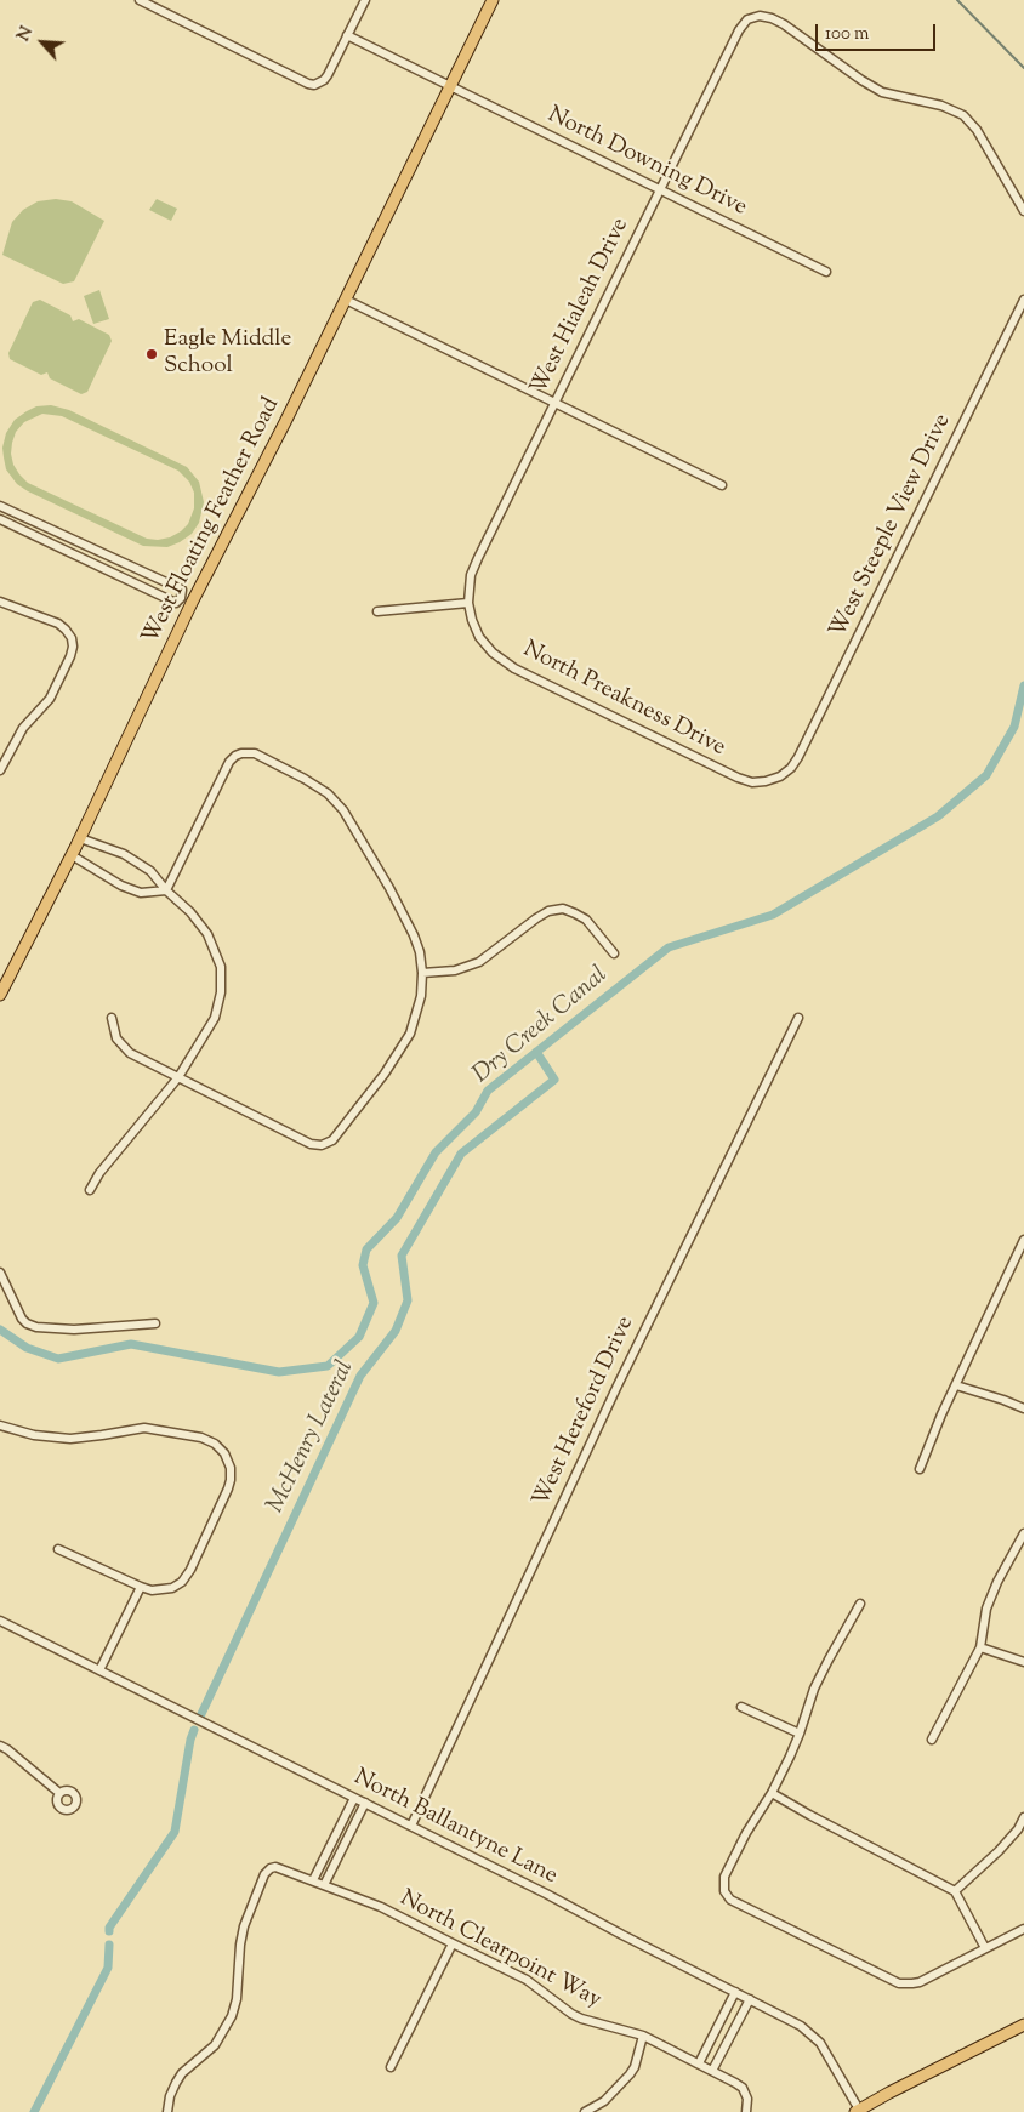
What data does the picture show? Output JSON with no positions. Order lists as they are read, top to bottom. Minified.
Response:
{"streets":{"main road":["West Floating Feather Road"],"street":["North Downing Drive","West Hialeah Drive","West Steeple View Drive","North Preakness Drive","West Hereford Drive","North Ballantyne Lane","North Clearpoint Way"]},"crossings":[["North Downing Drive","West Hialeah Drive"],["North Downing Drive","West Floating Feather Road"],["West Hialeah Drive","North Preakness Drive"],["West Steeple View Drive","North Preakness Drive"],["West Hereford Drive","North Ballantyne Lane"]],"water":["Dry Creek Canal","McHenry Lateral"],"places":["Eagle Middle School"],"scale_bar":"100 m","north":"top left"}
